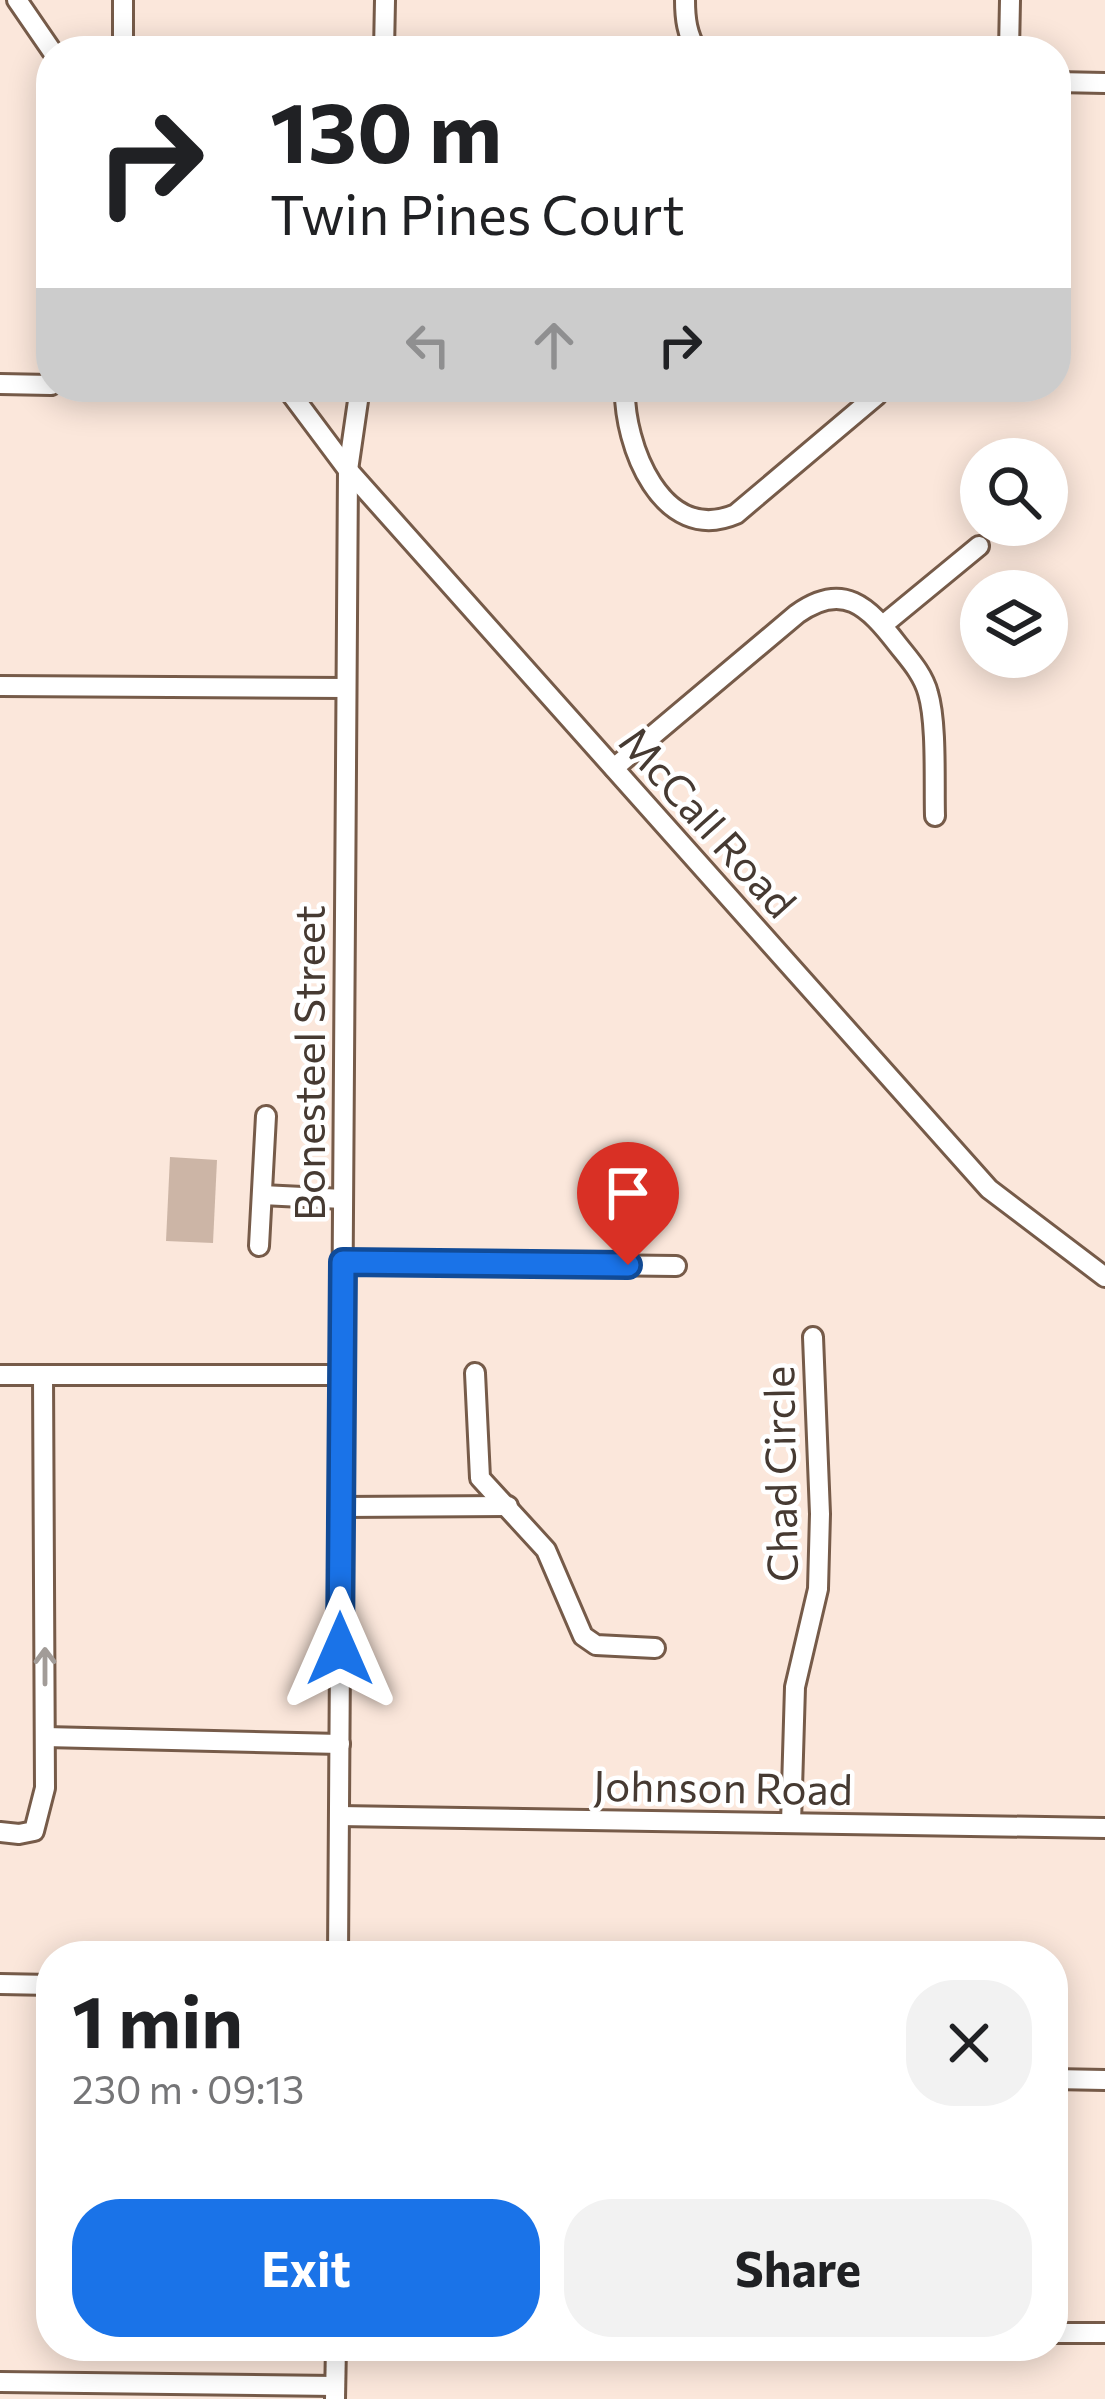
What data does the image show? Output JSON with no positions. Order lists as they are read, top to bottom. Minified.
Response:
{"streets":{"street":["McCall Road","Bonesteel Street","Chad Circle","Johnson Road"]},"crossings":[["McCall Road","Bonesteel Street"],["Bonesteel Street","Johnson Road"],["Chad Circle","Johnson Road"]],"page":{"turn":["130 m","Twin Pines Court"],"heading":["1 min","230 m · 09:13"],"buttons":["Exit","Share"]}}
